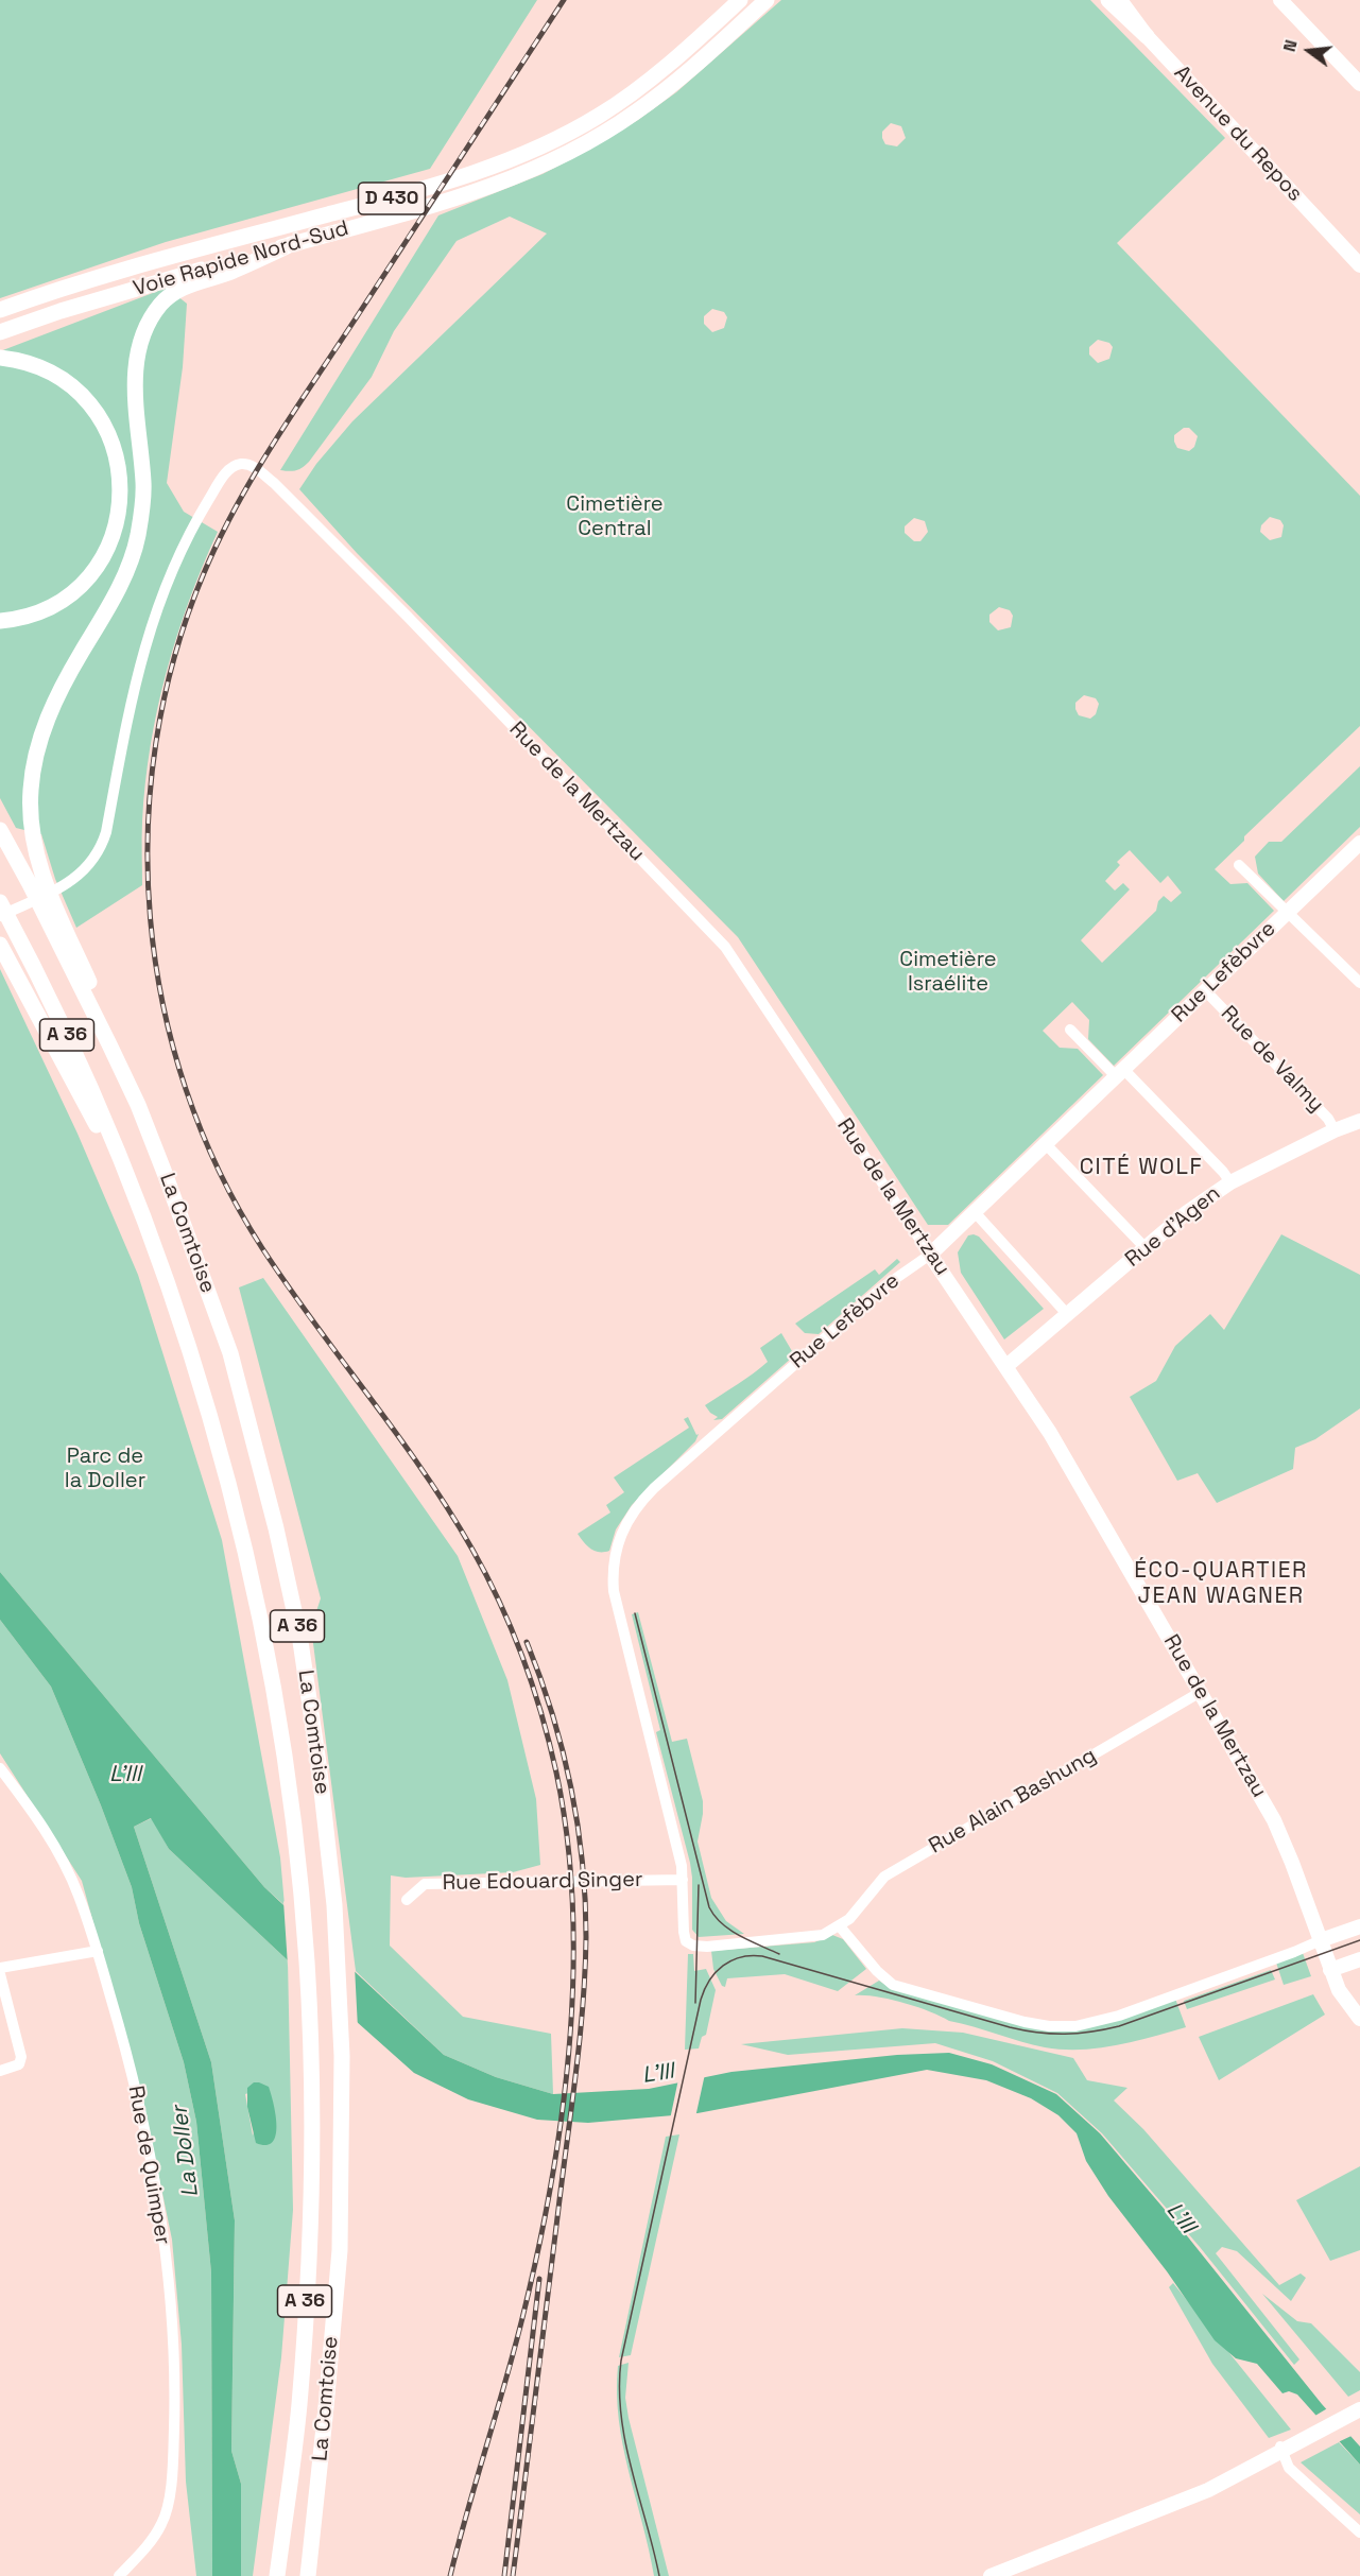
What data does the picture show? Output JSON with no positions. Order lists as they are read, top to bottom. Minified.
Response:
{"streets":{"highway":["D 430","Voie Rapide Nord-Sud","A 36","La Comtoise"],"main road":["Avenue du Repos","Rue de la Mertzau","Rue Lefèbvre","Rue d'Agen"],"street":["Rue de Valmy","Rue Alain Bashung","Rue Edouard Singer","Rue de Quimper"]},"crossings":[["Rue de la Mertzau","Rue Lefèbvre"],["Rue de la Mertzau","Rue d'Agen"],["Rue de la Mertzau","La Comtoise"],["Rue de la Mertzau","Rue Alain Bashung"],["Rue Lefèbvre","Rue de Valmy"],["Rue Lefèbvre","Rue Alain Bashung"],["Rue Lefèbvre","Rue Edouard Singer"],["Rue de Valmy","Rue d'Agen"]],"districts":["CITÉ WOLF","ÉCO-QUARTIER JEAN WAGNER"],"water":["L'Ill","La Doller"],"parks":["Cimetière Central","Cimetière Israélite","Parc de la Doller"],"north":"left"}
